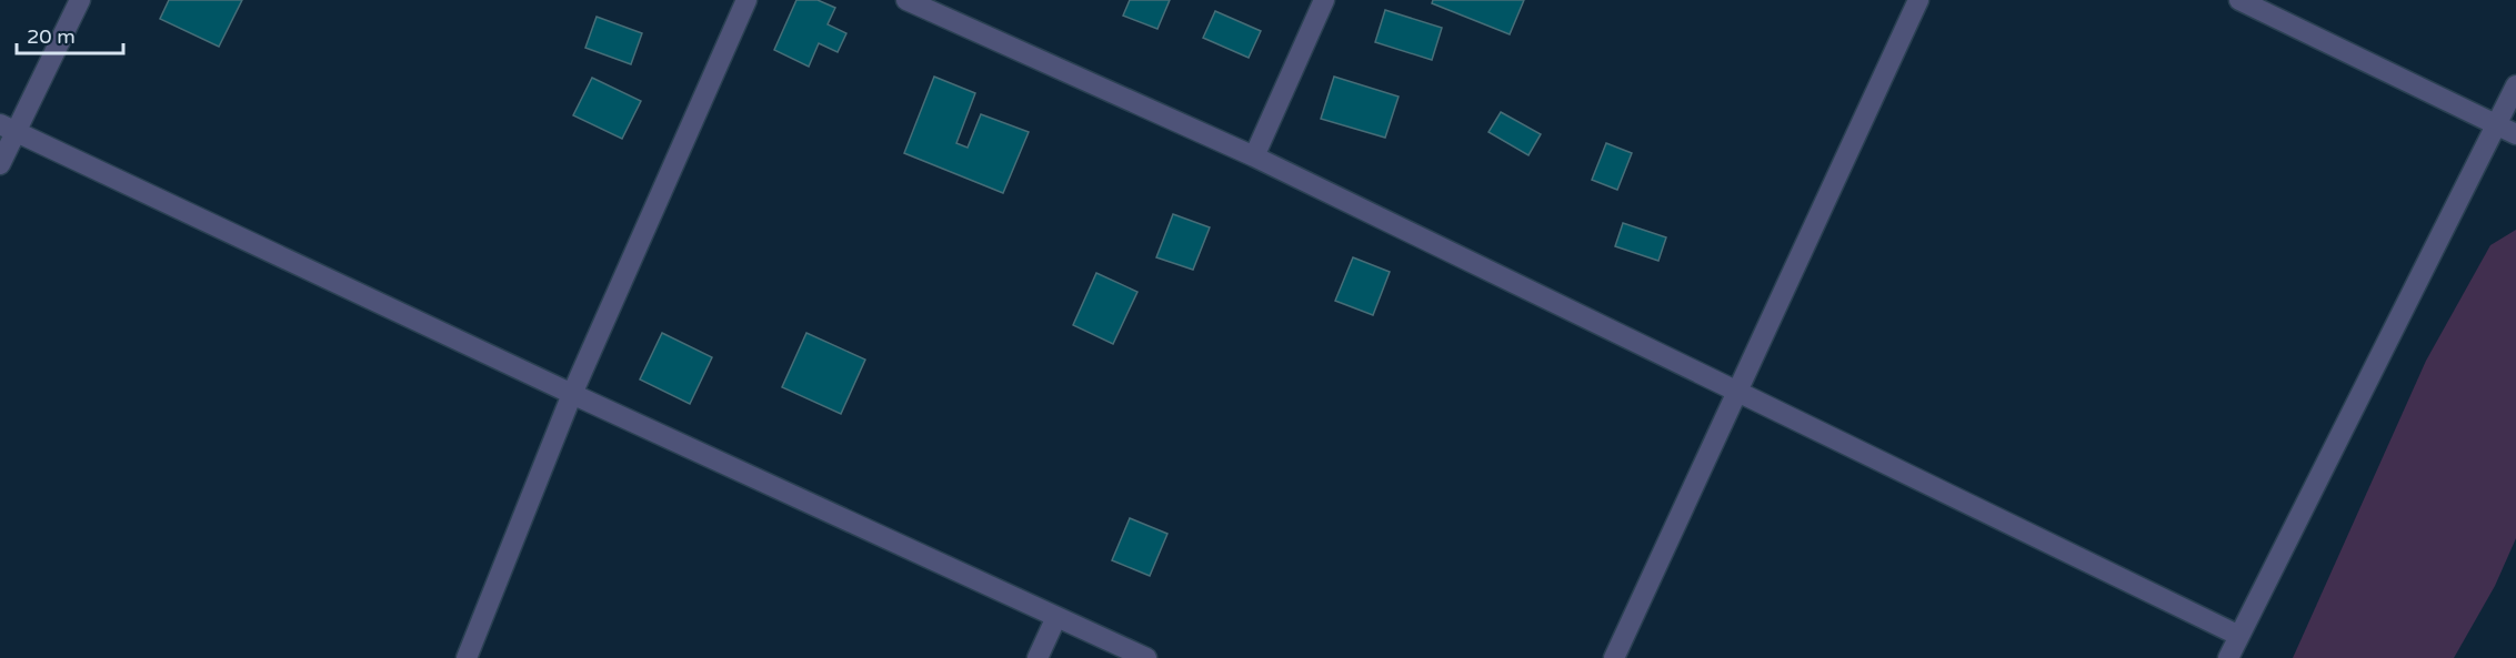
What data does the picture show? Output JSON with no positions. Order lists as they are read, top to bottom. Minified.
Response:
{"scale_bar":"20 m"}
